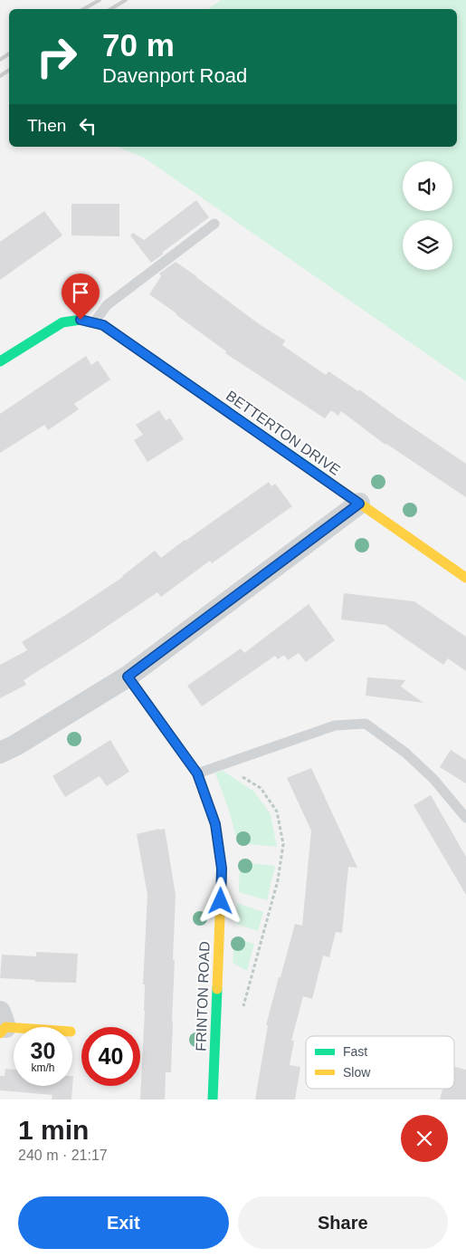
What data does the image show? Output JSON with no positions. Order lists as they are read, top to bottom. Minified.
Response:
{"streets":{"street":["BETTERTON DRIVE","FRINTON ROAD"]},"legend":["Fast","Slow"],"page":{"turn":["70 m","Davenport Road"],"then":"Then","speed":"30 km/h","limit":"40","heading":["1 min","240 m · 21:17"],"buttons":["Exit","Share"]}}
